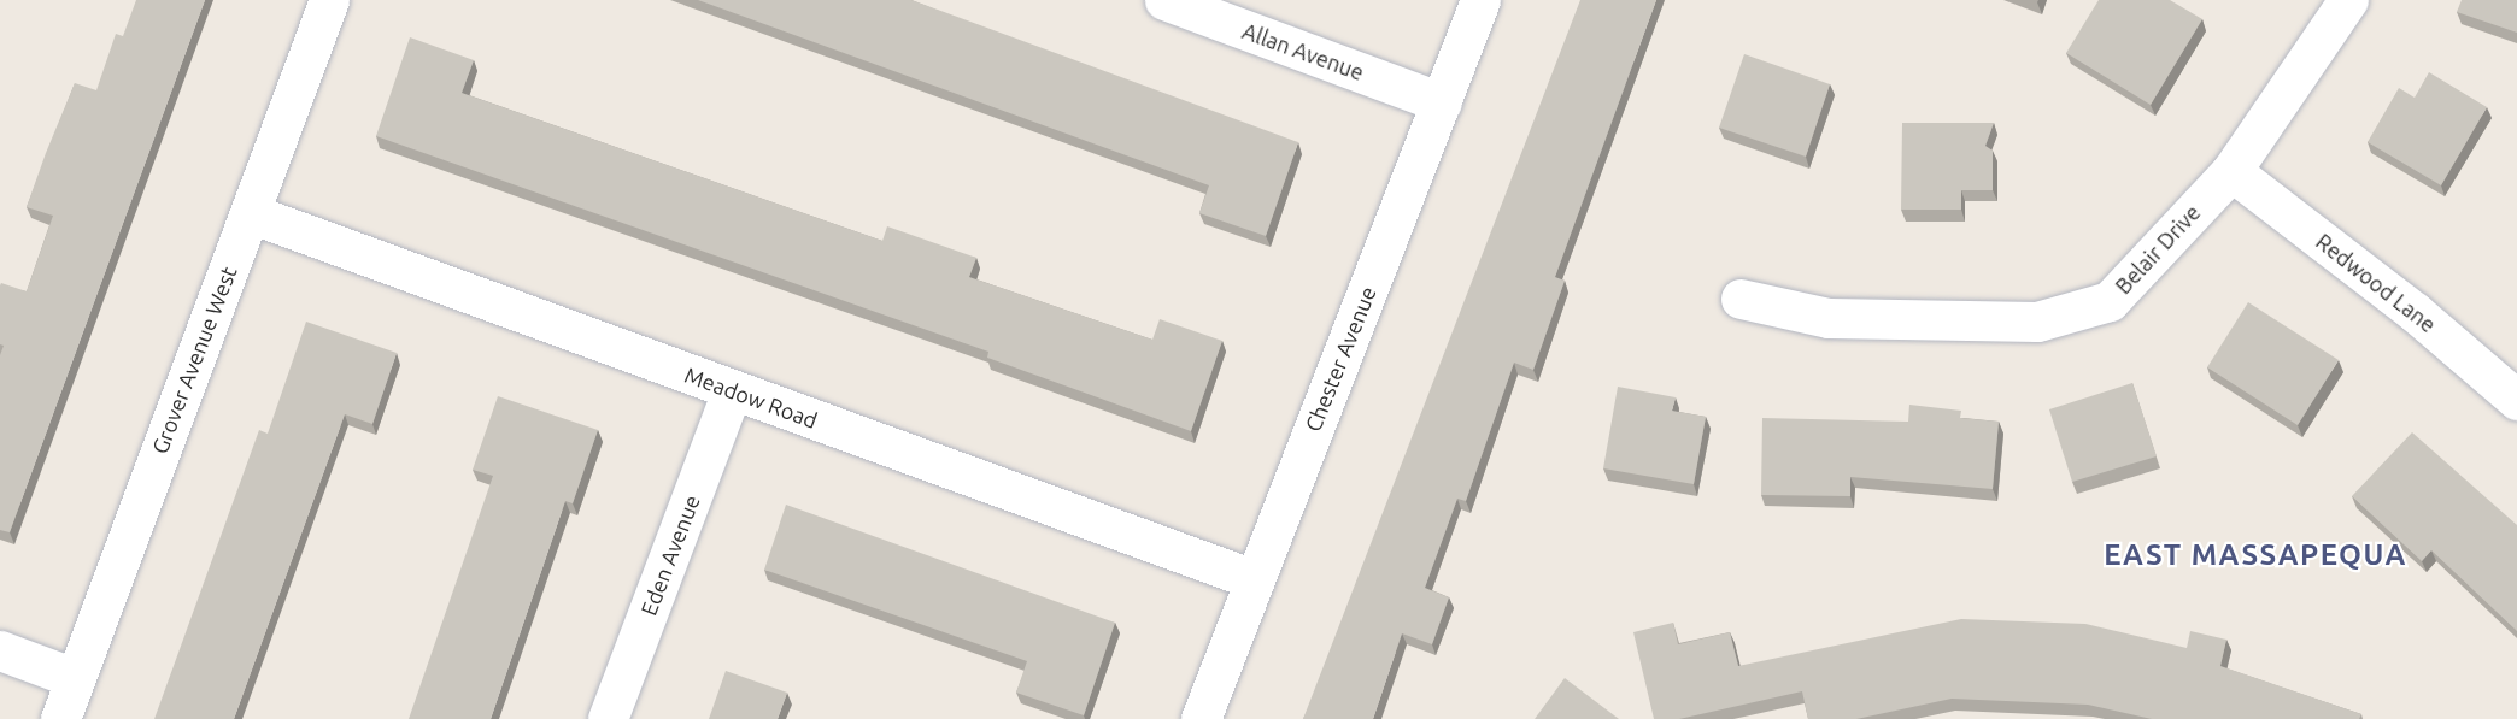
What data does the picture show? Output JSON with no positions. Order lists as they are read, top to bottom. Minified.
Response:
{"streets":{"street":["Allan Avenue","Belair Drive","Redwood Lane","Chester Avenue","Grover Avenue West","Meadow Road","Eden Avenue"]},"crossings":[["Allan Avenue","Chester Avenue"],["Belair Drive","Redwood Lane"],["Chester Avenue","Meadow Road"],["Grover Avenue West","Meadow Road"],["Meadow Road","Eden Avenue"]],"districts":["EAST MASSAPEQUA"]}
